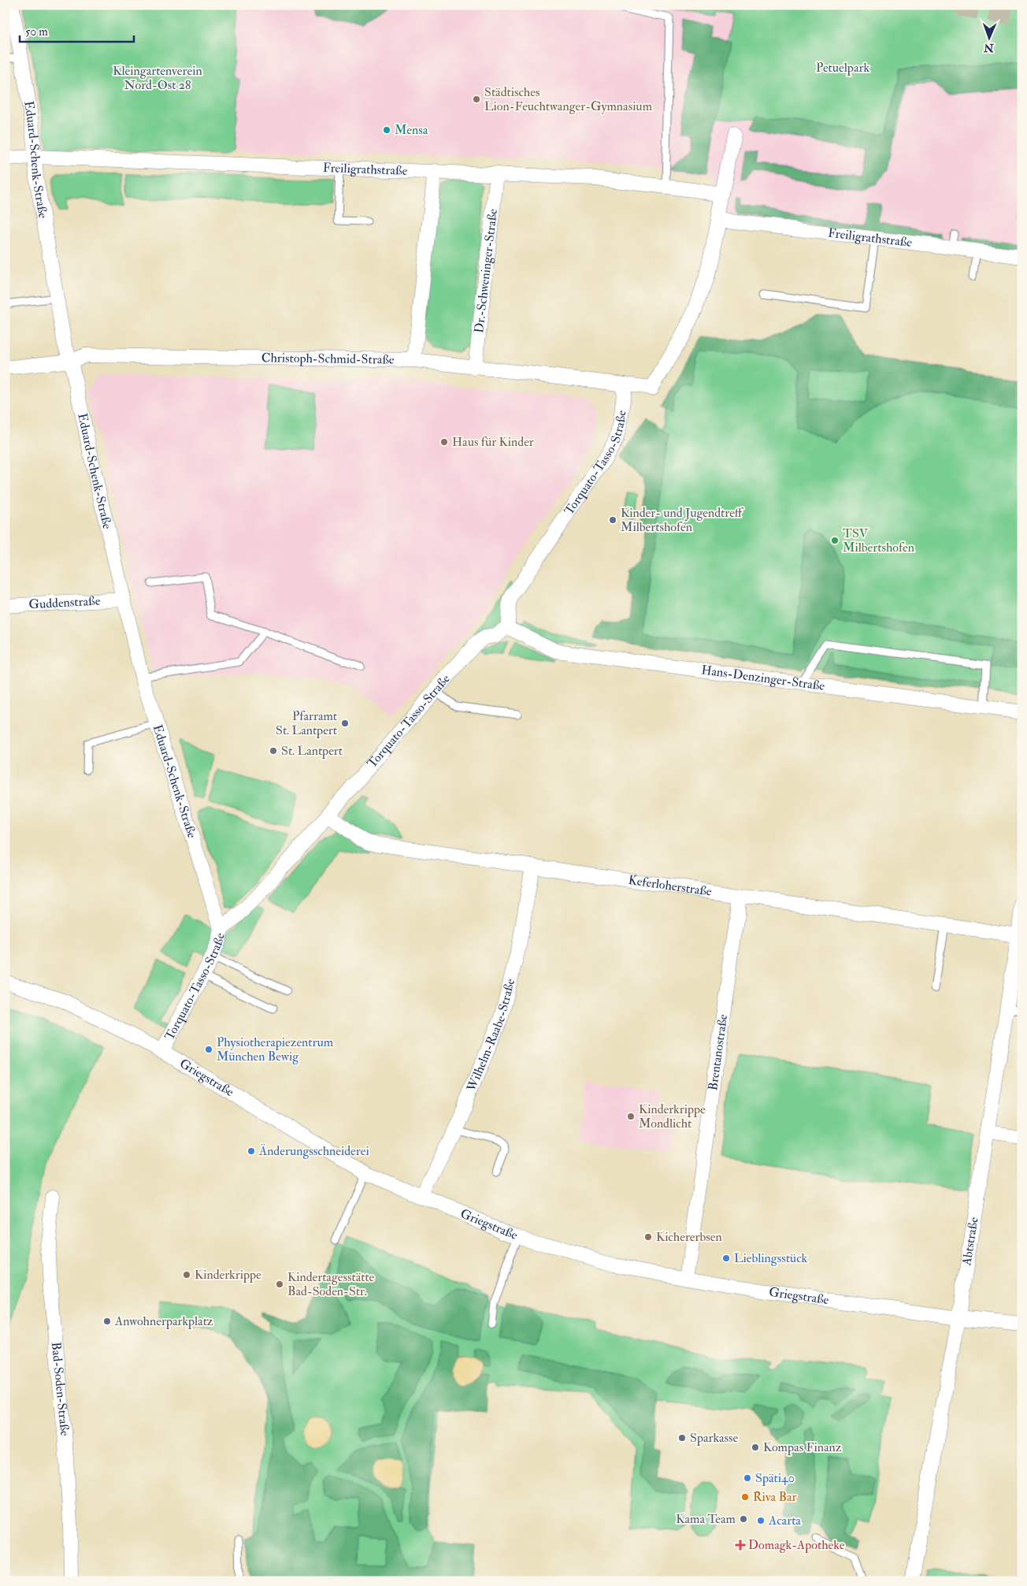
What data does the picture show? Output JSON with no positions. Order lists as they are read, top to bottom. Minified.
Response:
{"streets":{"street":["Eduard-Schenk-Straße","Freiligrathstraße","Dr.-Schweninger-Straße","Christoph-Schmid-Straße","Torquato-Tasso-Straße","Guddenstraße","Hans-Denzinger-Straße","Keferloherstraße","Wilhelm-Raabe-Straße","Brentanostraße","Griegstraße","Abtstraße","Bad-Soden-Straße"]},"crossings":[["Eduard-Schenk-Straße","Freiligrathstraße"],["Eduard-Schenk-Straße","Christoph-Schmid-Straße"],["Eduard-Schenk-Straße","Torquato-Tasso-Straße"],["Eduard-Schenk-Straße","Guddenstraße"],["Freiligrathstraße","Dr.-Schweninger-Straße"],["Freiligrathstraße","Christoph-Schmid-Straße"],["Dr.-Schweninger-Straße","Christoph-Schmid-Straße"],["Christoph-Schmid-Straße","Torquato-Tasso-Straße"],["Torquato-Tasso-Straße","Hans-Denzinger-Straße"],["Torquato-Tasso-Straße","Keferloherstraße"],["Torquato-Tasso-Straße","Griegstraße"],["Keferloherstraße","Wilhelm-Raabe-Straße"],["Keferloherstraße","Brentanostraße"],["Keferloherstraße","Abtstraße"],["Wilhelm-Raabe-Straße","Griegstraße"],["Brentanostraße","Griegstraße"],["Griegstraße","Abtstraße"]],"parks":["Petuelpark","Kleingartenverein Nord-Ost 28"],"places":{"other":["Städtisches Lion-Feuchtwanger-Gymnasium","Mensa","Haus für Kinder","Kinder- und Jugendtreff Milbertshofen","TSV Milbertshofen","Pfarramt St. Lantpert","St. Lantpert","Physiotherapiezentrum München Bewig","Kinderkrippe Mondlicht","Änderungsschneiderei","Kichererbsen","Lieblingsstück","Kinderkrippe","Kindertagesstätte Bad-Soden-Str.","Anwohnerparkplatz","Sparkasse","Kompas Finanz","Späti40","Riva Bar","Kama Team","Acarta"],"health":["Domagk-Apotheke"]},"scale_bar":"50 m","north":"bottom"}
